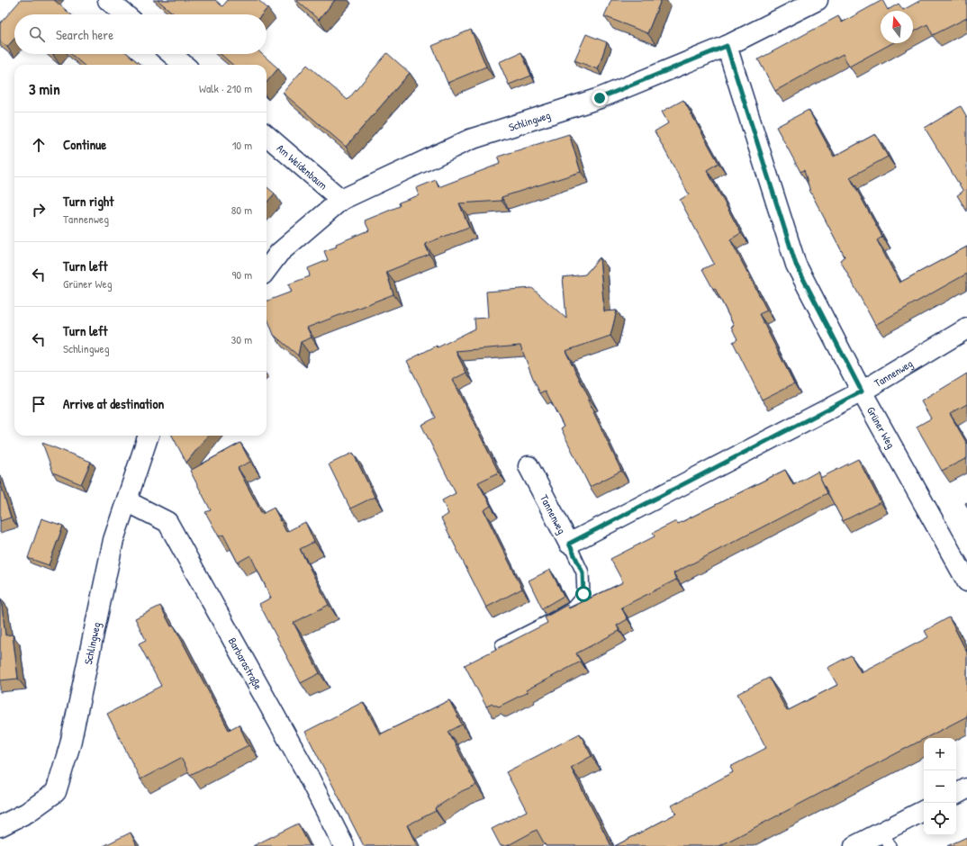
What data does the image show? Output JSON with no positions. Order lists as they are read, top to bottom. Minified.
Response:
{"streets":{"street":["Schlingweg","Am Weidenbaum","Tannenweg","Grüner Weg","Barbarastraße"]},"crossings":[["Schlingweg","Am Weidenbaum"],["Schlingweg","Grüner Weg"],["Schlingweg","Barbarastraße"],["Tannenweg","Grüner Weg"]],"north":"top","page":{"search":"Search here","heading":["3 min","Walk · 210 m"],"list":[["Continue","10 m"],["Turn right","Tannenweg","80 m"],["Turn left","Grüner Weg","90 m"],["Turn left","Schlingweg","30 m"],"Arrive at destination"],"map_buttons":["+","−"]}}
